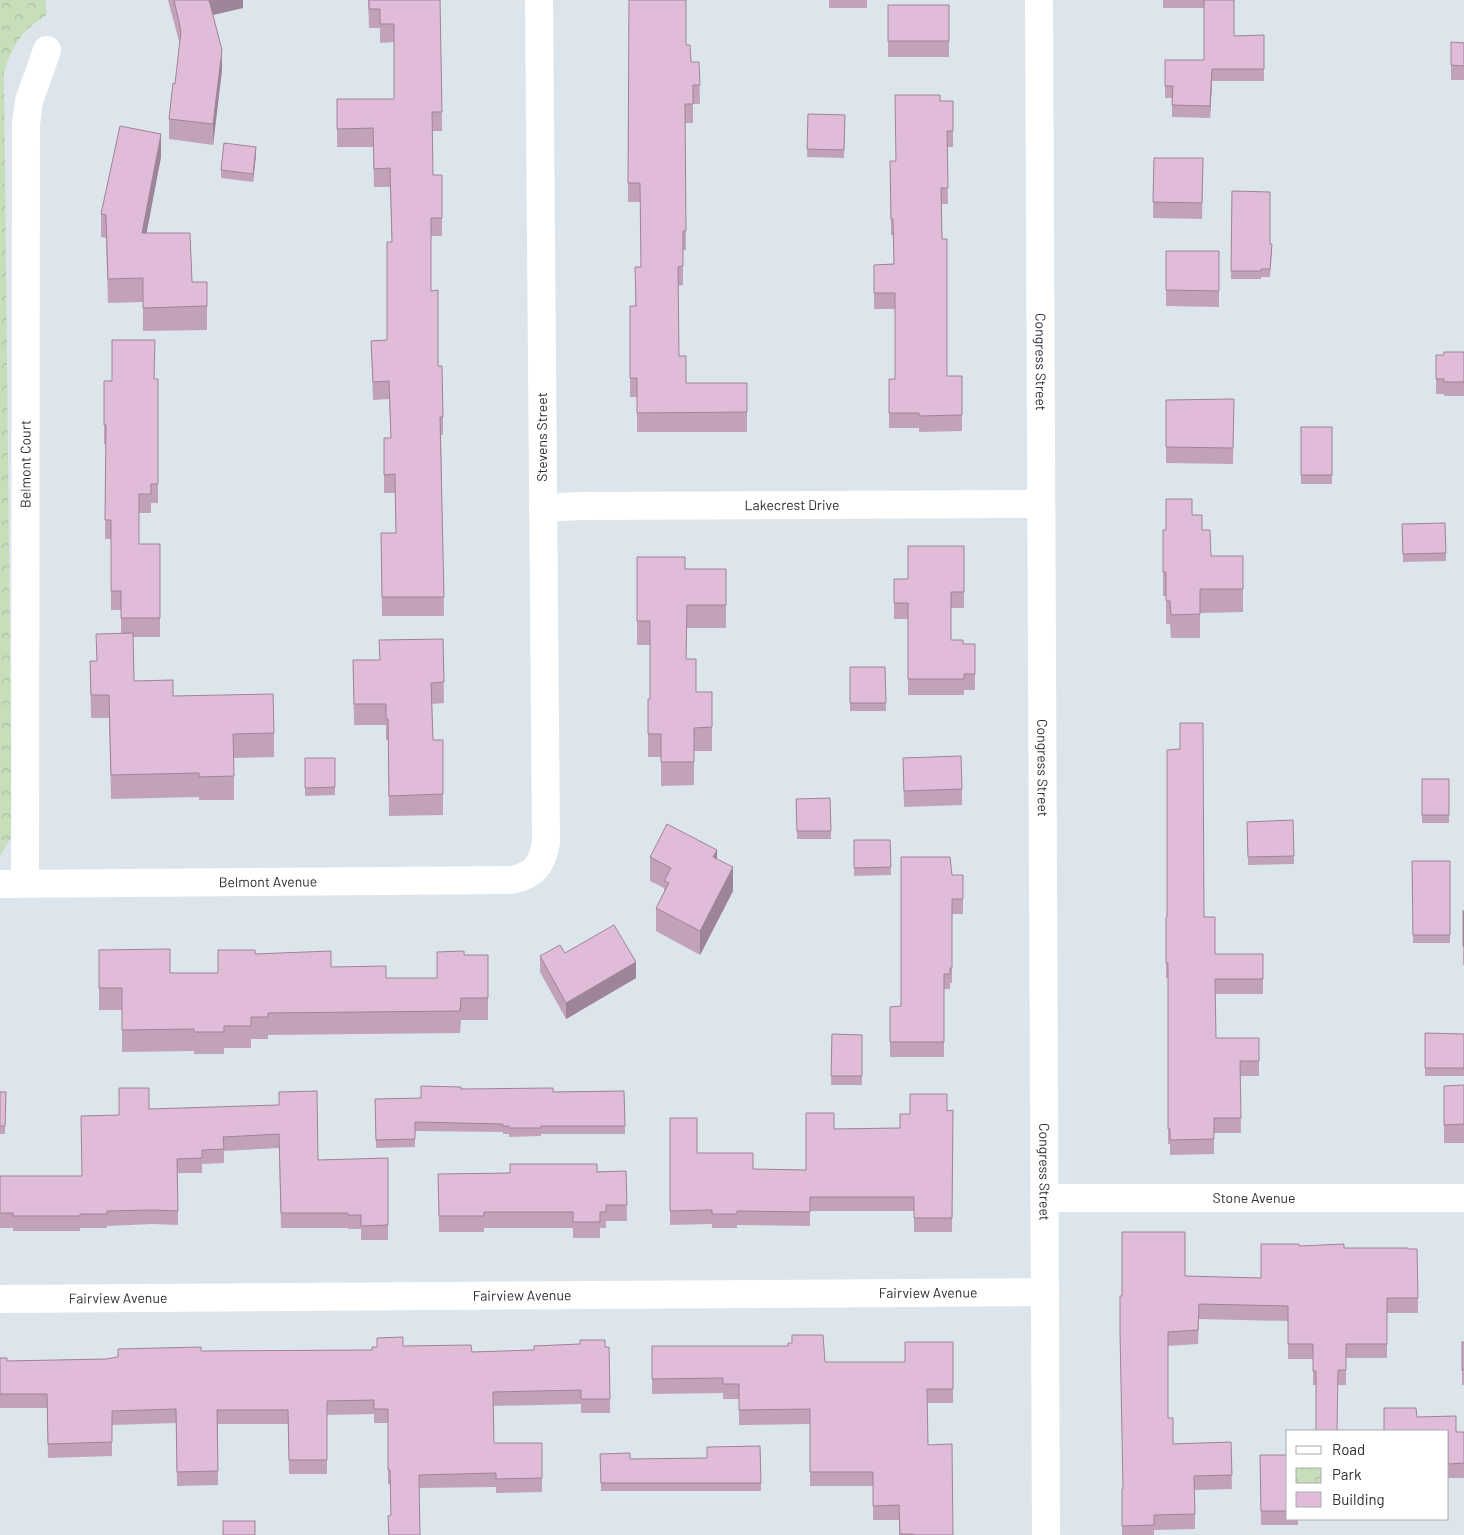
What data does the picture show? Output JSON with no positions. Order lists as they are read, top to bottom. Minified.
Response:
{"streets":{"street":["Congress Street","Stevens Street","Belmont Court","Lakecrest Drive","Belmont Avenue","Stone Avenue","Fairview Avenue"]},"crossings":[["Congress Street","Lakecrest Drive"],["Congress Street","Stone Avenue"],["Congress Street","Fairview Avenue"],["Stevens Street","Lakecrest Drive"],["Stevens Street","Belmont Avenue"],["Belmont Court","Belmont Avenue"]],"legend":["Road","Park","Building"]}
